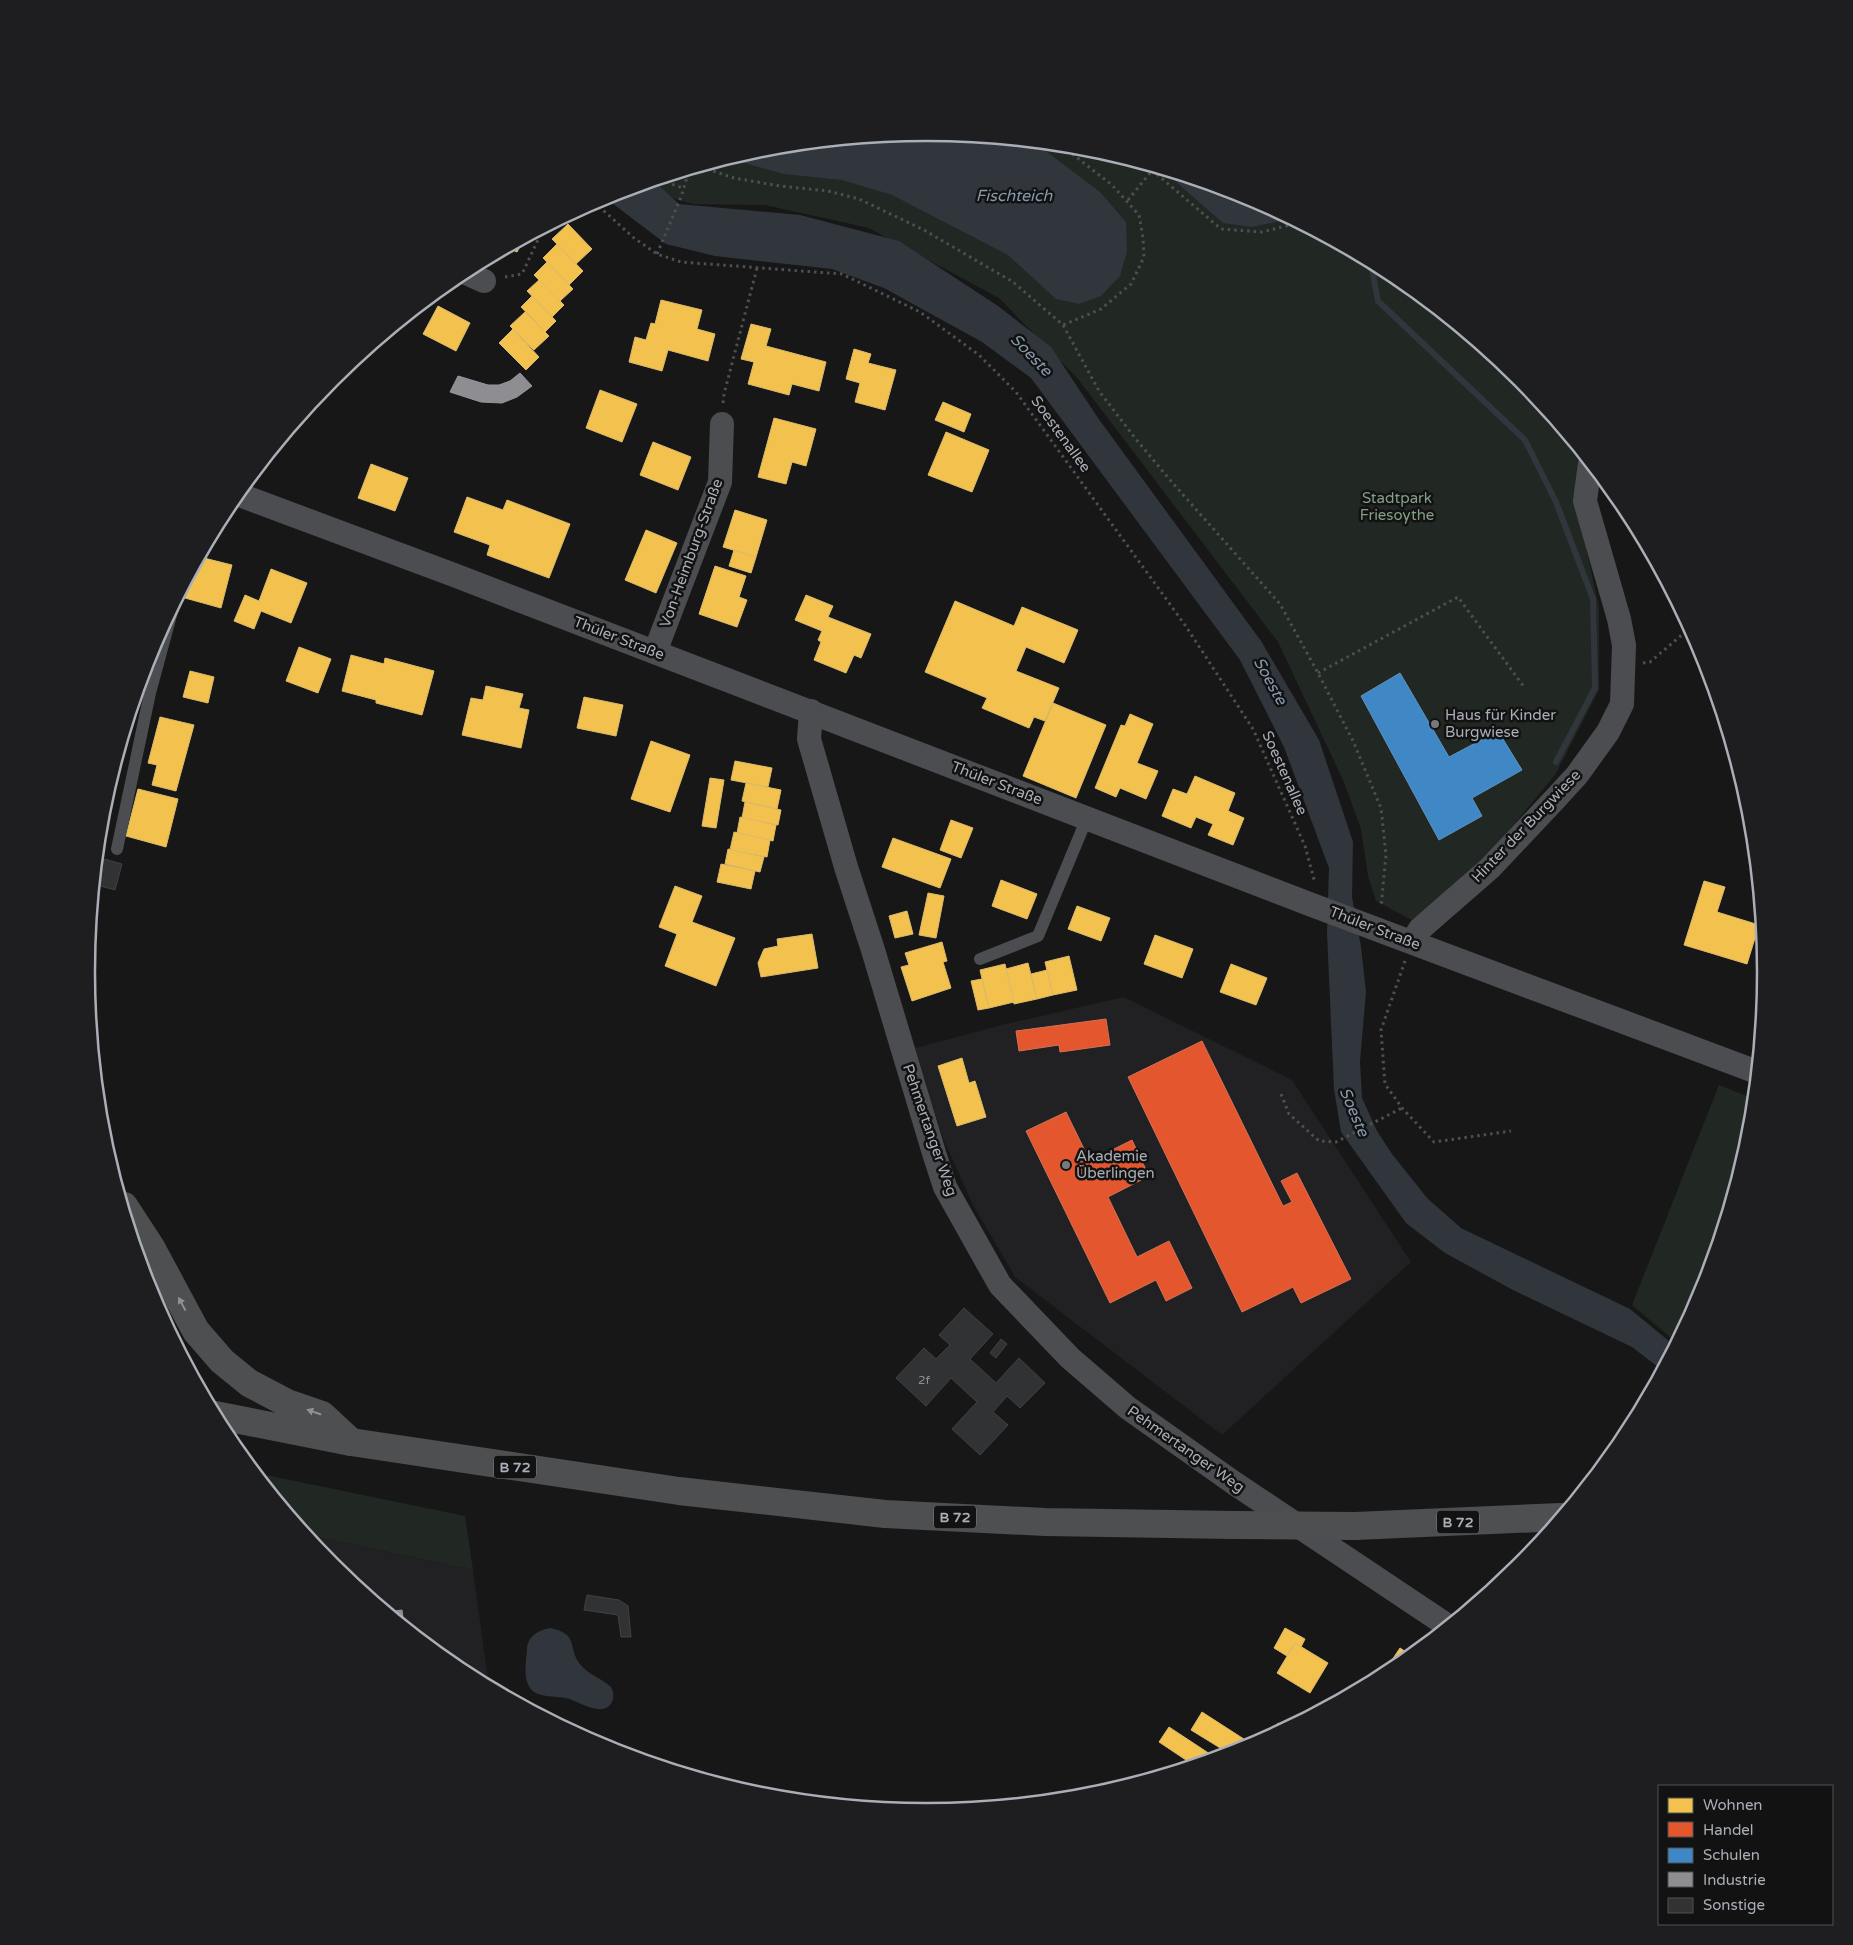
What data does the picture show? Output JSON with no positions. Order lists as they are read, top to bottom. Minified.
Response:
{"streets":{"highway":["B 72"],"street":["Von-Heimburg-Straße","Thüler Straße","Hinter der Burgwiese","Pehmertanger Weg"],"path":["Soestenallee"]},"crossings":[["Soestenallee","Thüler Straße"],["Von-Heimburg-Straße","Thüler Straße"],["Thüler Straße","Hinter der Burgwiese"],["Thüler Straße","Pehmertanger Weg"]],"water":["Fischteich","Soeste"],"parks":["Stadtpark Friesoythe"],"places":["Haus für Kinder Burgwiese","Akademie Überlingen"],"house_numbers":["2f"],"legend":["Wohnen","Handel","Schulen","Industrie","Sonstige"]}
